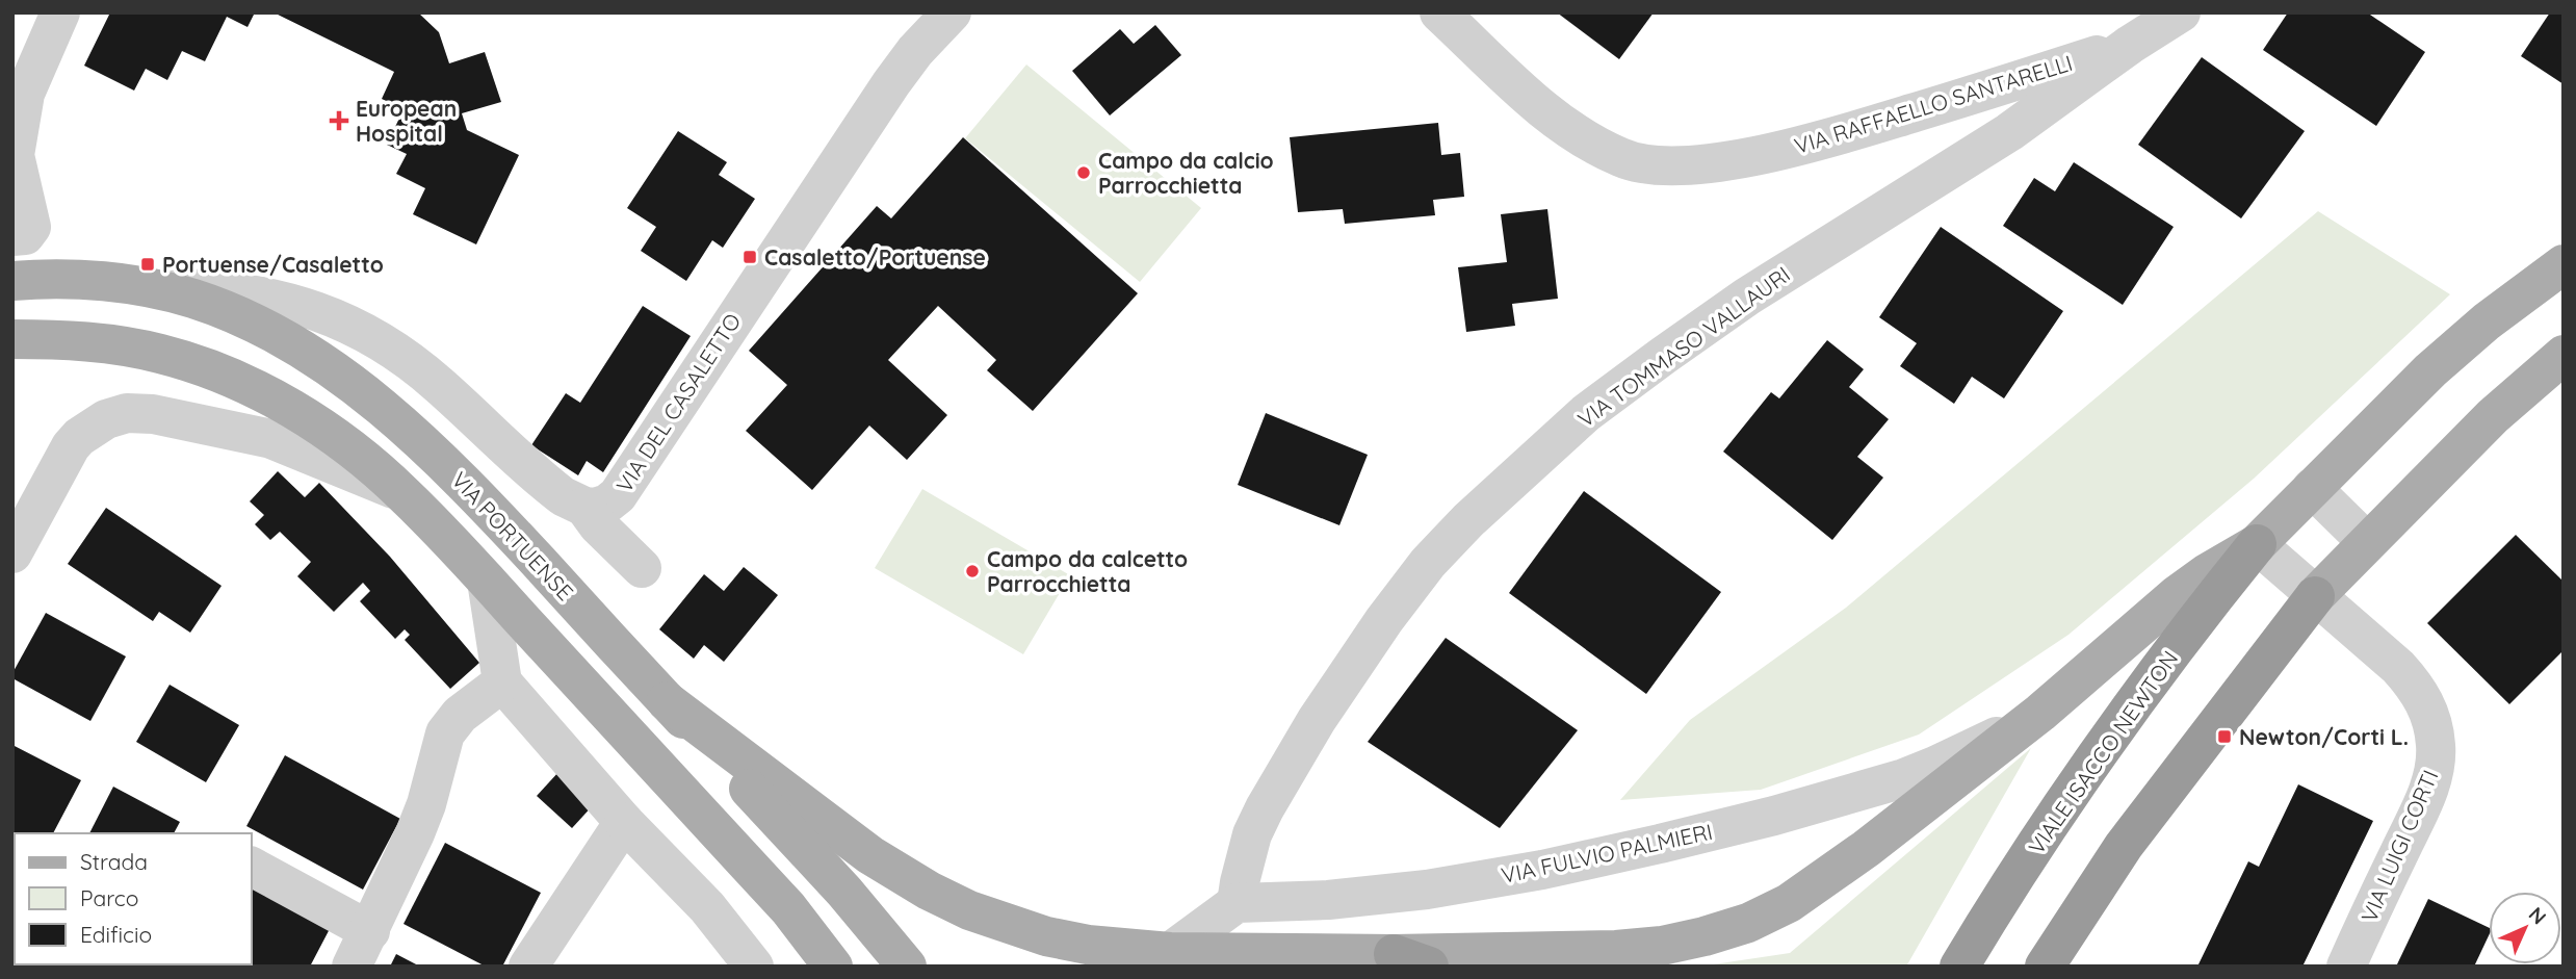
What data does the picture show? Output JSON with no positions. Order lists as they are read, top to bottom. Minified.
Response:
{"streets":{"highway":["VIALE ISACCO NEWTON"],"main road":["VIA PORTUENSE"],"street":["VIA RAFFAELLO SANTARELLI","VIA TOMMASO VALLAURI","VIA DEL CASALETTO","VIA LUIGI CORTI","VIA FULVIO PALMIERI"]},"crossings":[["VIA RAFFAELLO SANTARELLI","VIA TOMMASO VALLAURI"],["VIA TOMMASO VALLAURI","VIA FULVIO PALMIERI"]],"places":{"health":["European Hospital"],"other":["Campo da calcio Parrocchietta","Campo da calcetto Parrocchietta"],"transit":["Casaletto/Portuense","Portuense/Casaletto","Newton/Corti L."]},"legend":["Strada","Parco","Edificio"],"north":"top right"}
